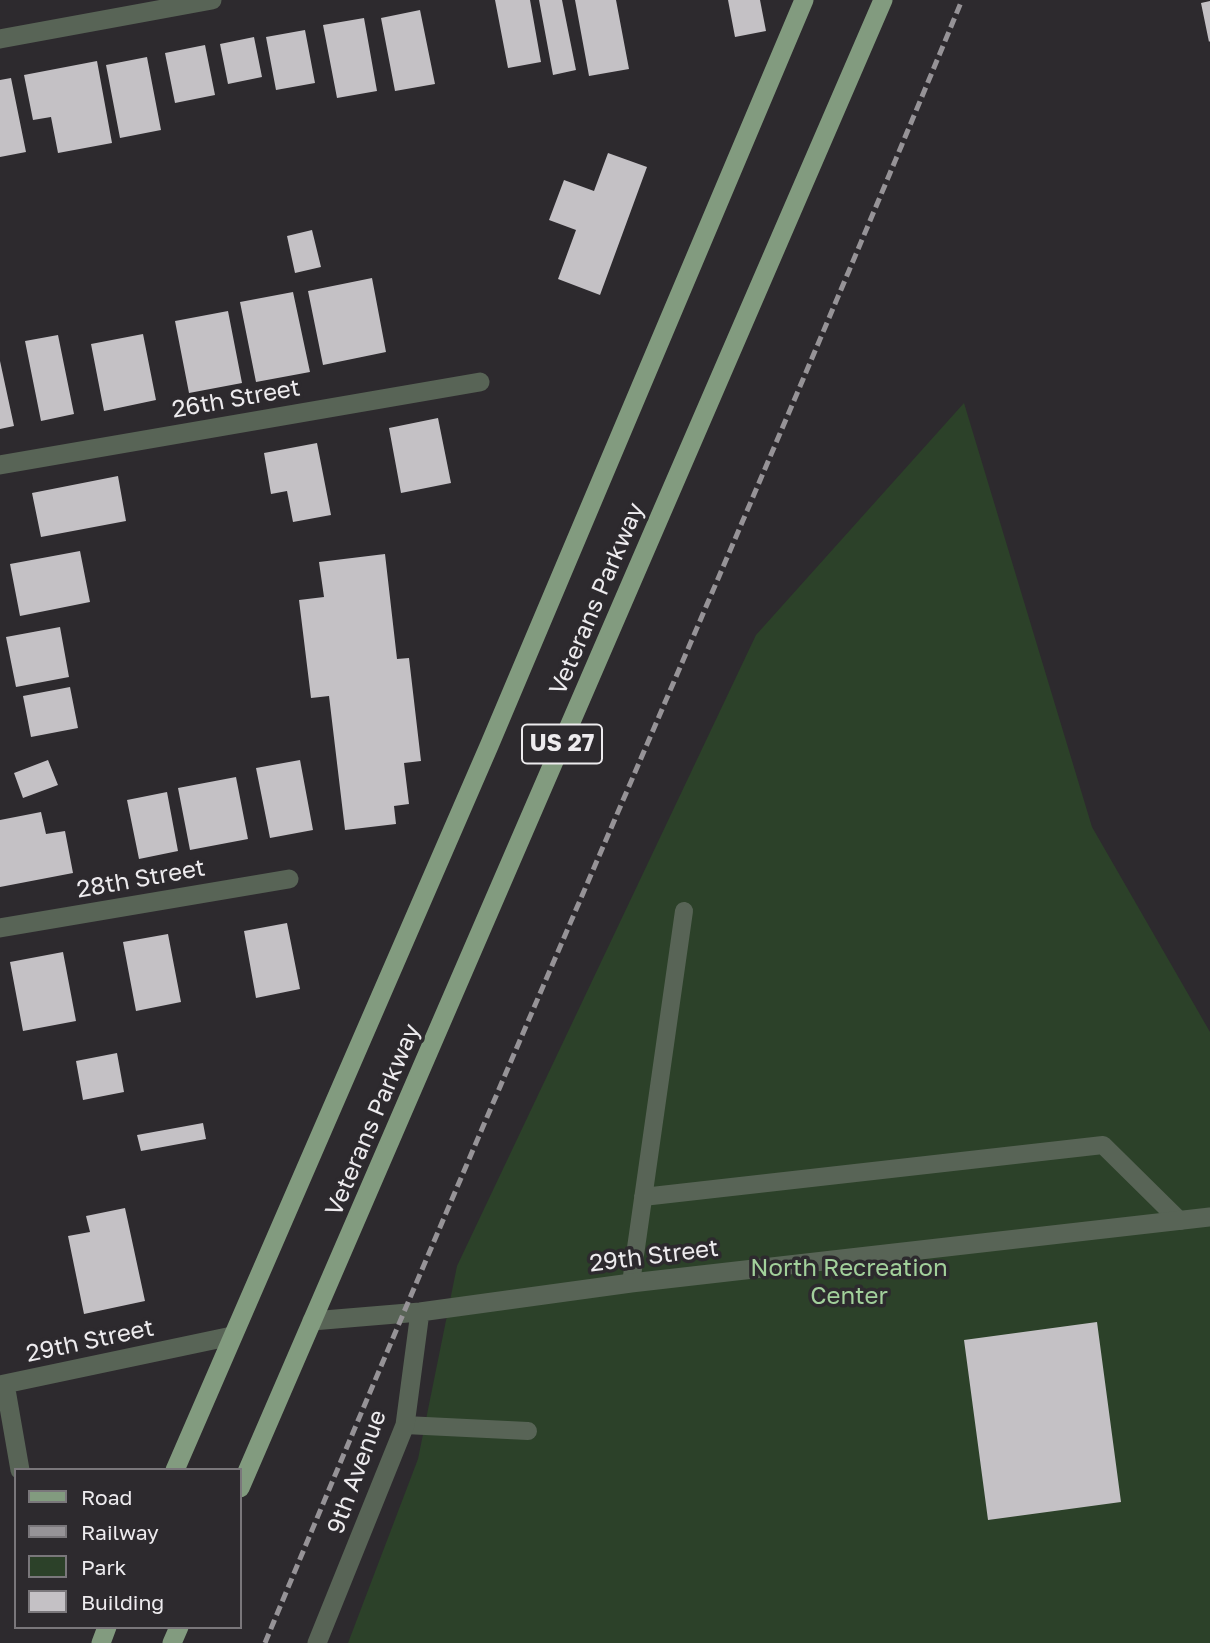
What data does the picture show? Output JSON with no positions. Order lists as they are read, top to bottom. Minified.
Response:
{"streets":{"main road":["Veterans Parkway","US 27"],"street":["26th Street","28th Street","29th Street","9th Avenue"]},"crossings":[["Veterans Parkway","29th Street"],["29th Street","9th Avenue"]],"parks":["North Recreation Center"],"legend":["Road","Railway","Park","Building"]}
